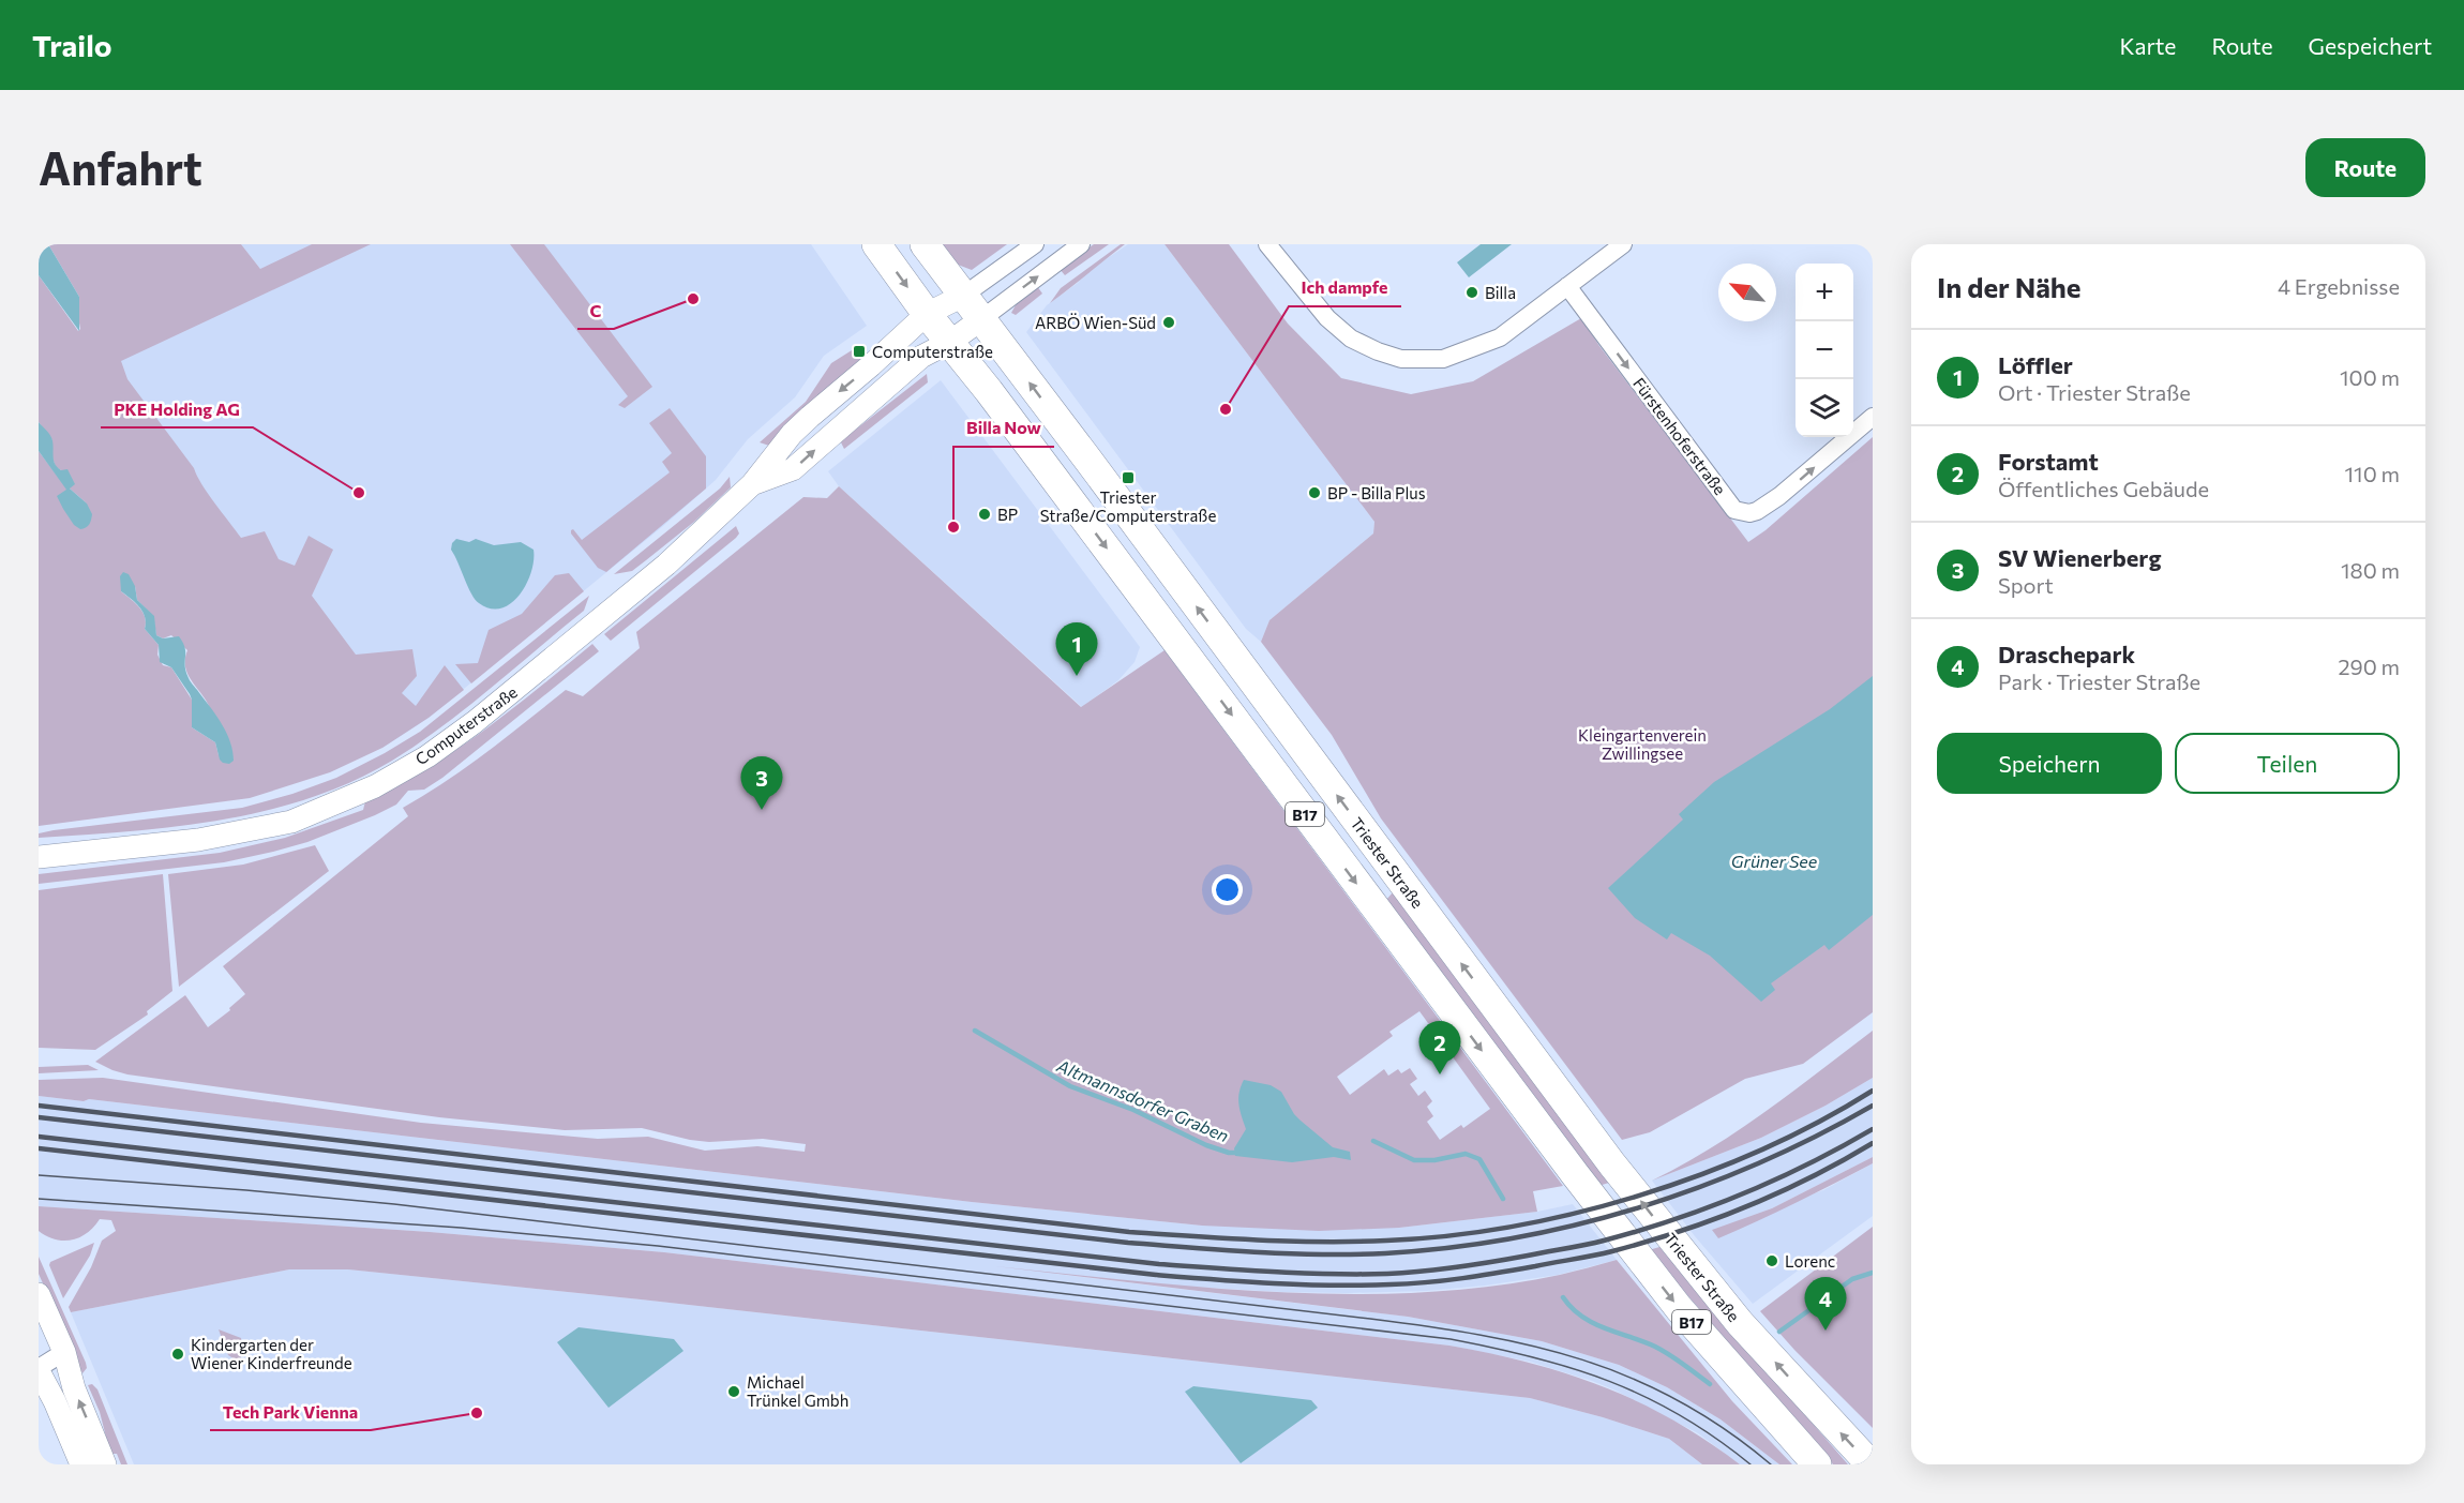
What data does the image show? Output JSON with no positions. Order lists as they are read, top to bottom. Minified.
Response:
{"streets":{"main road":["B17","Triester Straße"],"street":["Fürstenhoferstraße","Computerstraße"]},"crossings":[["Computerstraße","B17"],["Computerstraße","Triester Straße"]],"water":["Grüner See","Altmannsdorfer Graben"],"parks":["Kleingartenverein Zwillingsee"],"places":{"other":["Billa","C","ARBÖ Wien-Süd","Ich dampfe","PKE Holding AG","BP - Billa Plus","BP","Billa Now","Lorenc","Kindergarten der Wiener Kinderfreunde","Michael Trünkel Gmbh","Tech Park Vienna"],"transit":["Computerstraße","Triester Straße/Computerstraße"]},"north":"top left","page":{"header":"Trailo","nav":["Karte","Route","Gespeichert"],"buttons":["Route",["Speichern","Teilen"]],"title":"Anfahrt","heading":["In der Nähe","4 Ergebnisse"],"map_buttons":["+","−"],"list":[{"mark":"1","name":"Löffler","note":"Ort · Triester Straße","value":"100 m"},{"mark":"2","name":"Forstamt","note":"Öffentliches Gebäude","value":"110 m"},{"mark":"3","name":"SV Wienerberg","note":"Sport","value":"180 m"},{"mark":"4","name":"Draschepark","note":"Park · Triester Straße","value":"290 m"}],"pins":["1","3","2","4"]}}
